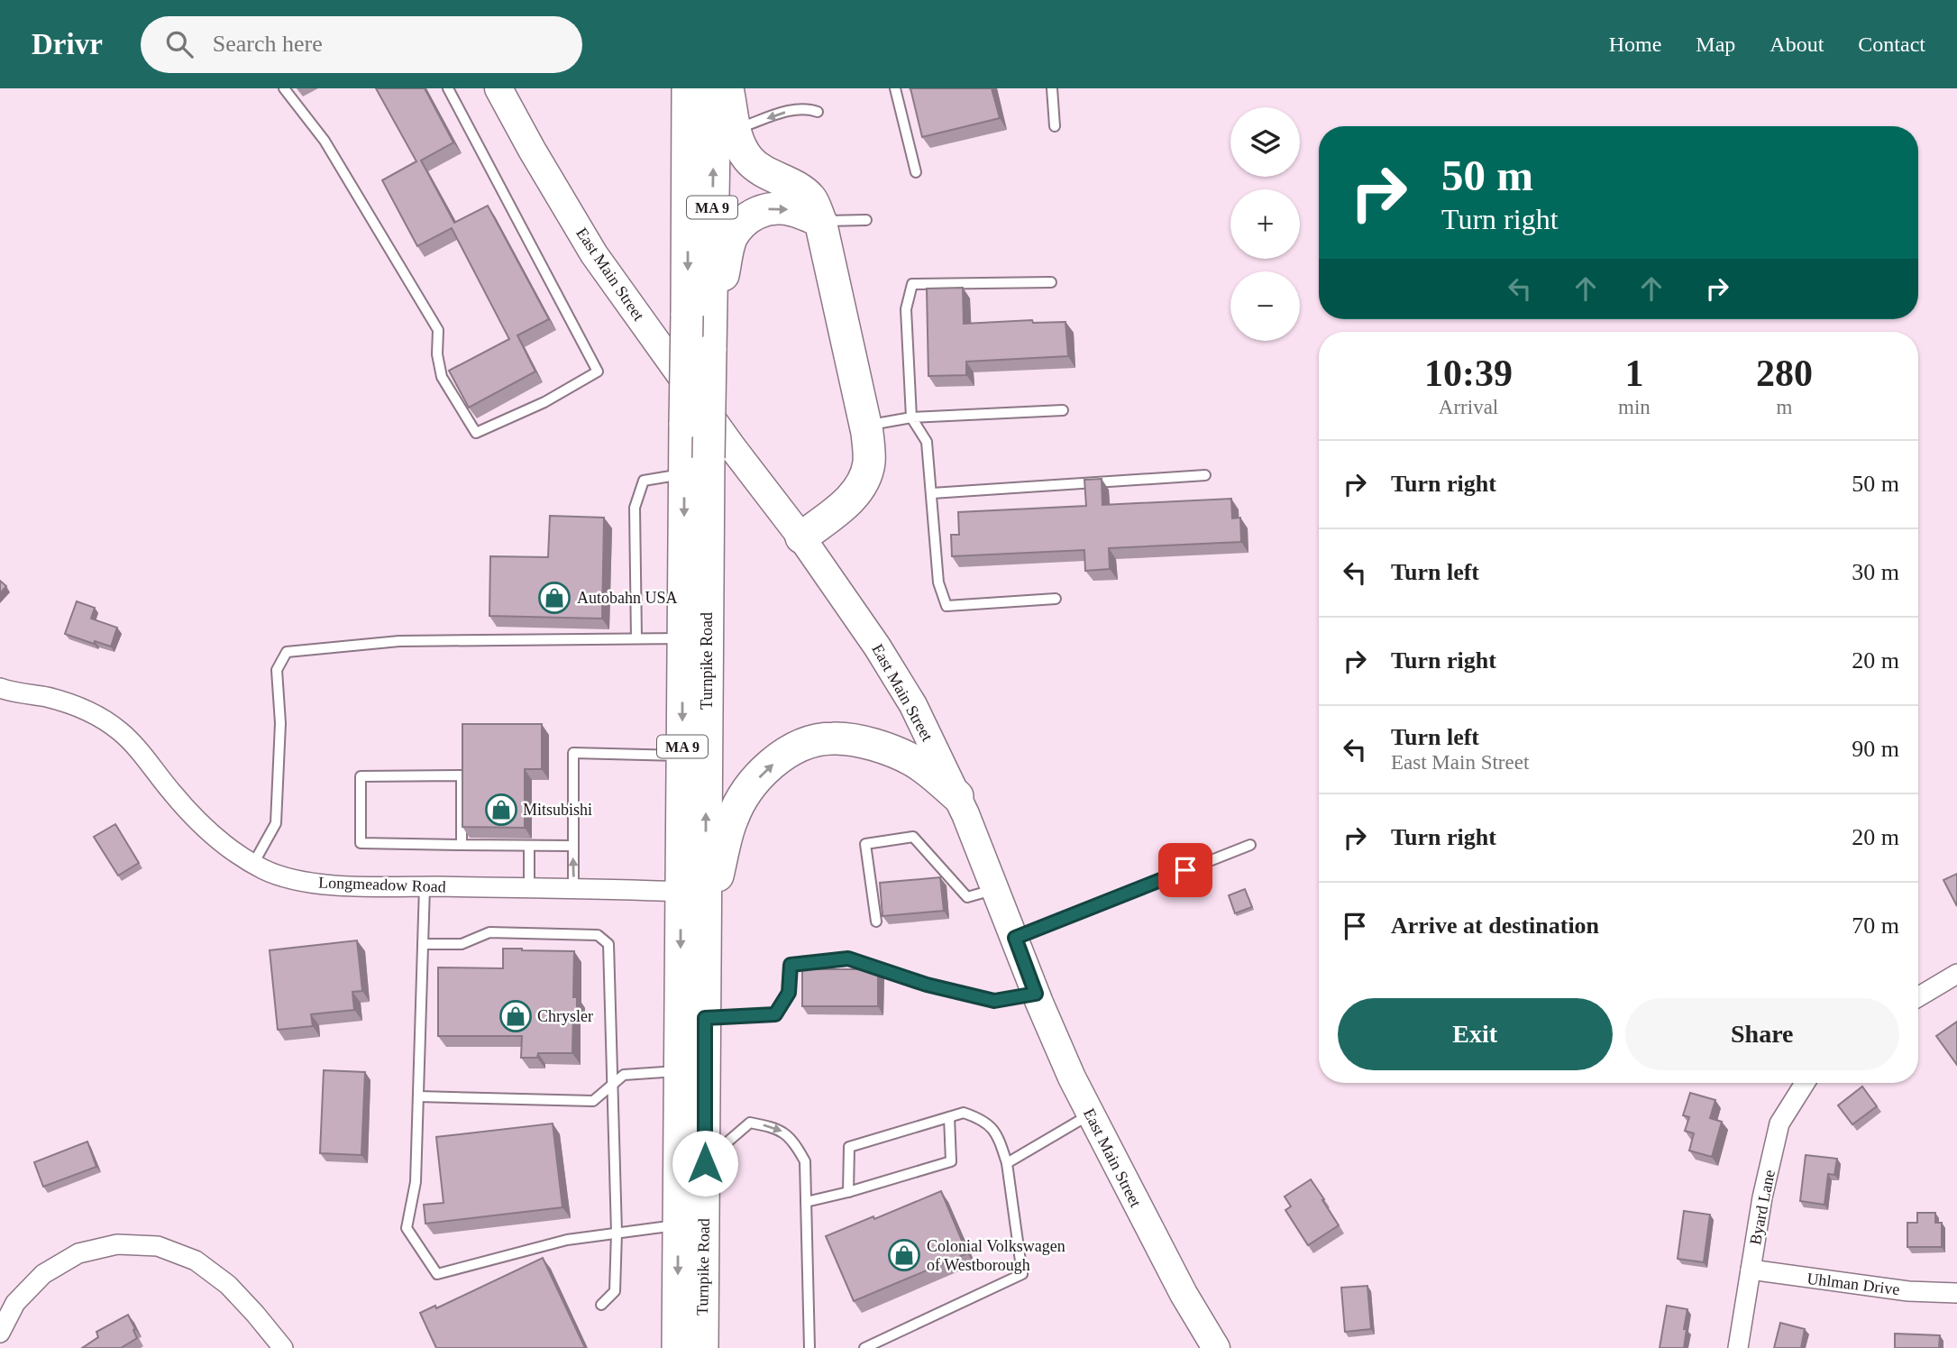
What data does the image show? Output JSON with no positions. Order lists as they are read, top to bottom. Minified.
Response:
{"streets":{"highway":["MA 9","Turnpike Road"],"main road":["East Main Street"],"street":["Longmeadow Road","Byard Lane","Uhlman Drive"]},"crossings":[["Turnpike Road","Longmeadow Road"],["Byard Lane","Uhlman Drive"]],"places":{"shop":["Autobahn USA","Mitsubishi","Chrysler","Colonial Volkswagen of Westborough"]},"page":{"header":"Drivr","search":"Search here","nav":["Home","Map","About","Contact"],"map_buttons":["+","−"],"turn":["50 m","Turn right"],"eta":["10:39","Arrival","1","min","280","m"],"list":[{"name":"Turn right","value":"50 m"},{"name":"Turn left","value":"30 m"},{"name":"Turn right","value":"20 m"},{"name":"Turn left","note":"East Main Street","value":"90 m"},{"name":"Turn right","value":"20 m"},{"name":"Arrive at destination","value":"70 m"}],"buttons":["Exit","Share"]}}
